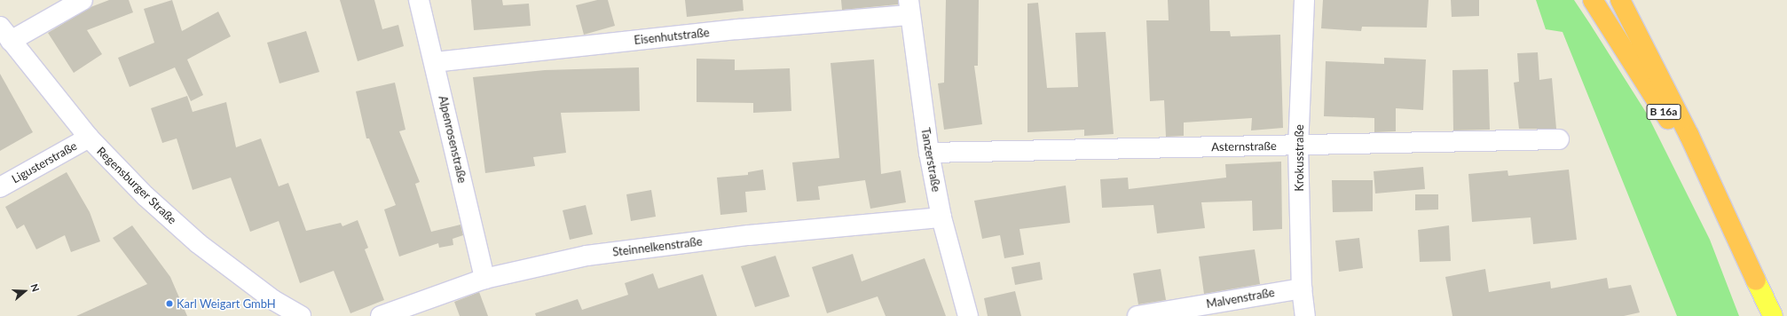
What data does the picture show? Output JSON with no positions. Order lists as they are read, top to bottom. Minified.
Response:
{"streets":{"highway":["B 16a"],"street":["Eisenhutstraße","Alpenrosenstraße","Asternstraße","Krokusstraße","Tanzerstraße","Ligusterstraße","Regensburger Straße","Steinnelkenstraße","Malvenstraße"]},"crossings":[["Eisenhutstraße","Alpenrosenstraße"],["Eisenhutstraße","Tanzerstraße"],["Alpenrosenstraße","Steinnelkenstraße"],["Asternstraße","Krokusstraße"],["Asternstraße","Tanzerstraße"],["Krokusstraße","Malvenstraße"],["Tanzerstraße","Steinnelkenstraße"],["Ligusterstraße","Regensburger Straße"]],"places":["Karl Weigart GmbH"],"north":"right"}
